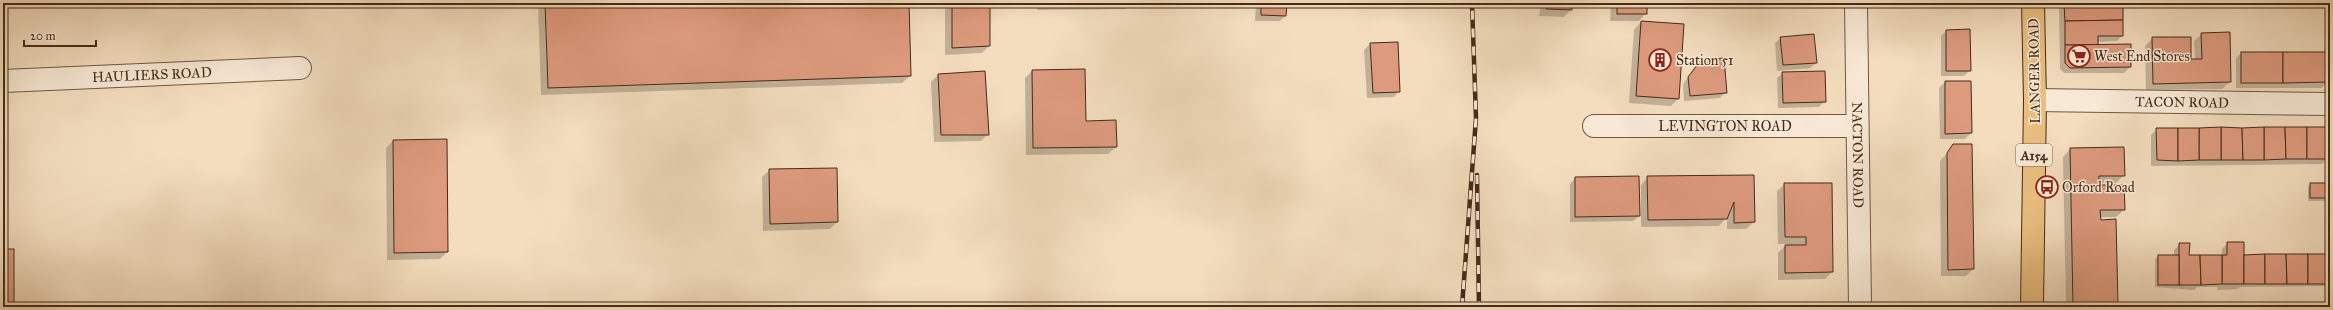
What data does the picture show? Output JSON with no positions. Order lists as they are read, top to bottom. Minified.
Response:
{"streets":{"main road":["LANGER ROAD","A154"],"street":["HAULIERS ROAD","TACON ROAD","LEVINGTON ROAD","NACTON ROAD"]},"crossings":[["LANGER ROAD","TACON ROAD"],["LEVINGTON ROAD","NACTON ROAD"]],"places":{"supermarket":["West End Stores"],"building":["Station 51"],"bus stop":["Orford Road"]},"scale_bar":"20 m"}
